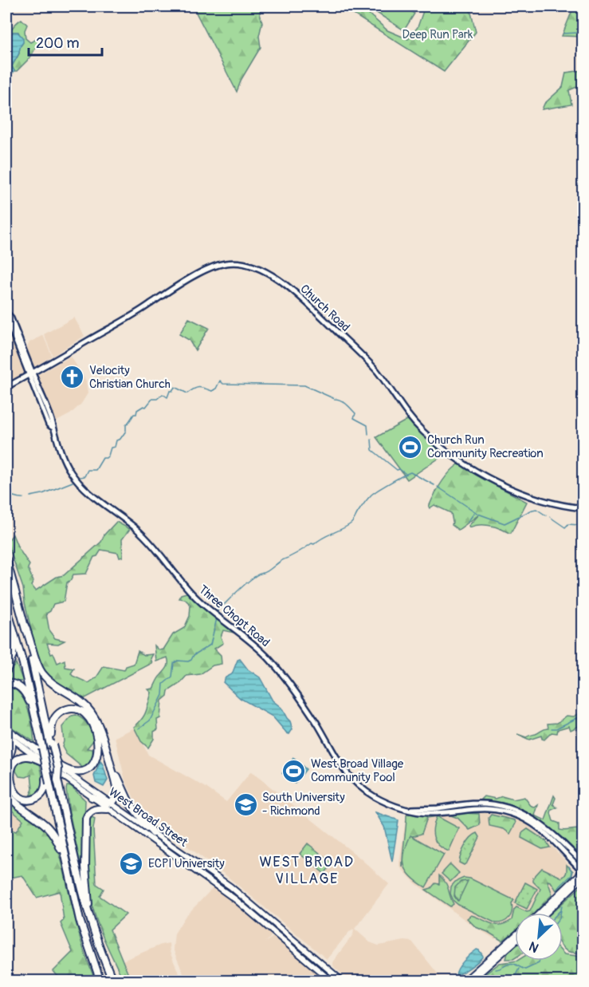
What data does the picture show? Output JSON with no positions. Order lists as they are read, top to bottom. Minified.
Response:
{"streets":{"main road":["Church Road","Three Chopt Road","West Broad Street"]},"crossings":[["Church Road","Three Chopt Road"]],"districts":["WEST BROAD VILLAGE"],"parks":["Deep Run Park"],"places":{"church":["Velocity Christian Church"],"sports":["Church Run Community Recreation","West Broad Village Community Pool"],"school or university":["South University - Richmond","ECPI University"]},"scale_bar":"200 m","north":"bottom left"}
